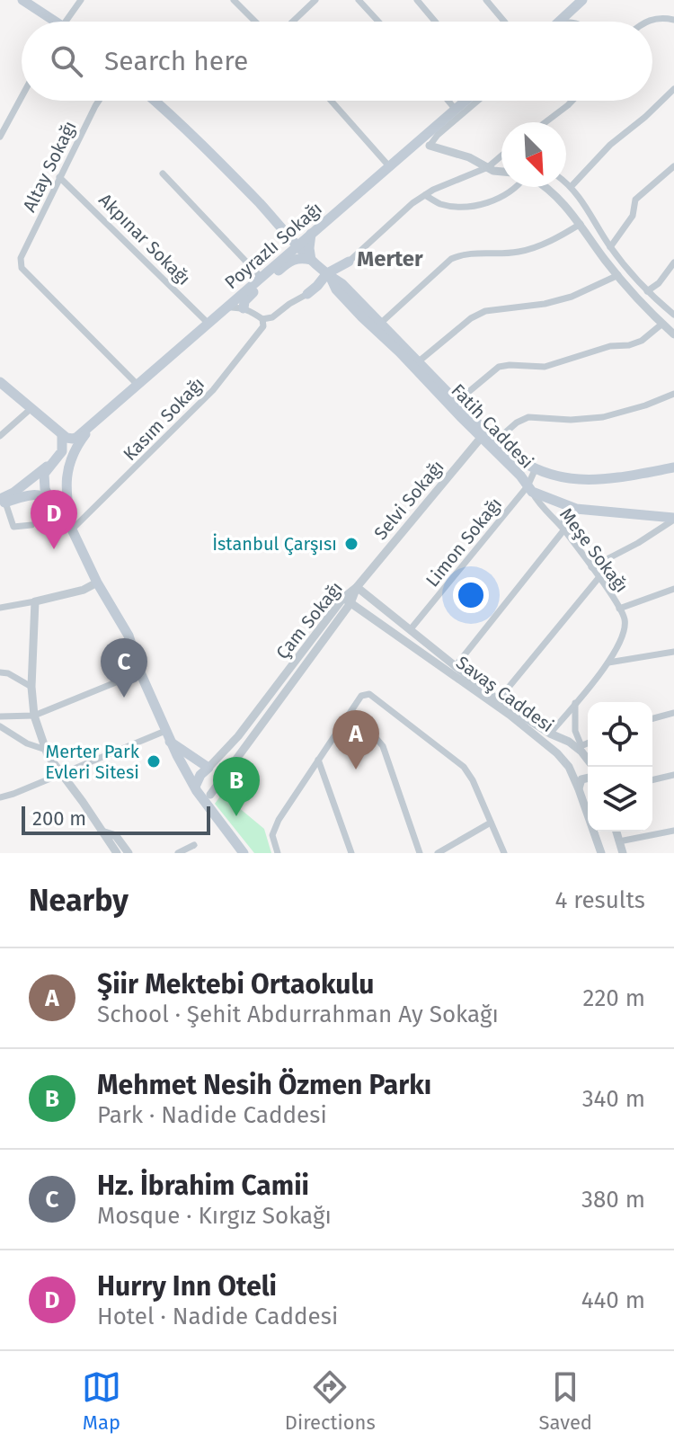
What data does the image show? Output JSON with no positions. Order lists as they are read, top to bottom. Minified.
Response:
{"streets":{"main road":["Poyrazlı Sokağı","Fatih Caddesi"],"street":["Altay Sokağı","Akpınar Sokağı","Kasım Sokağı","Selvi Sokağı","Limon Sokağı","Meşe Sokağı","Çam Sokağı","Savaş Caddesi"]},"crossings":[["Altay Sokağı","Akpınar Sokağı"],["Altay Sokağı","Poyrazlı Sokağı"],["Akpınar Sokağı","Poyrazlı Sokağı"],["Poyrazlı Sokağı","Fatih Caddesi"],["Fatih Caddesi","Selvi Sokağı"],["Fatih Caddesi","Limon Sokağı"],["Fatih Caddesi","Meşe Sokağı"],["Selvi Sokağı","Çam Sokağı"],["Selvi Sokağı","Savaş Caddesi"],["Limon Sokağı","Meşe Sokağı"],["Limon Sokağı","Savaş Caddesi"],["Meşe Sokağı","Savaş Caddesi"],["Çam Sokağı","Savaş Caddesi"]],"districts":["Merter"],"places":["İstanbul Çarşısı","Merter Park Evleri Sitesi"],"scale_bar":"200 m","north":"bottom right","page":{"search":"Search here","pins":["D","C","A","B"],"scale":"200 m","heading":["Nearby","4 results"],"list":[{"mark":"A","name":"Şiir Mektebi Ortaokulu","note":"School · Şehit Abdurrahman Ay Sokağı","value":"220 m"},{"mark":"B","name":"Mehmet Nesih Özmen Parkı","note":"Park · Nadide Caddesi","value":"340 m"},{"mark":"C","name":"Hz. İbrahim Camii","note":"Mosque · Kırgız Sokağı","value":"380 m"},{"mark":"D","name":"Hurry Inn Oteli","note":"Hotel · Nadide Caddesi","value":"440 m"}],"nav":["Map","Directions","Saved"]}}
